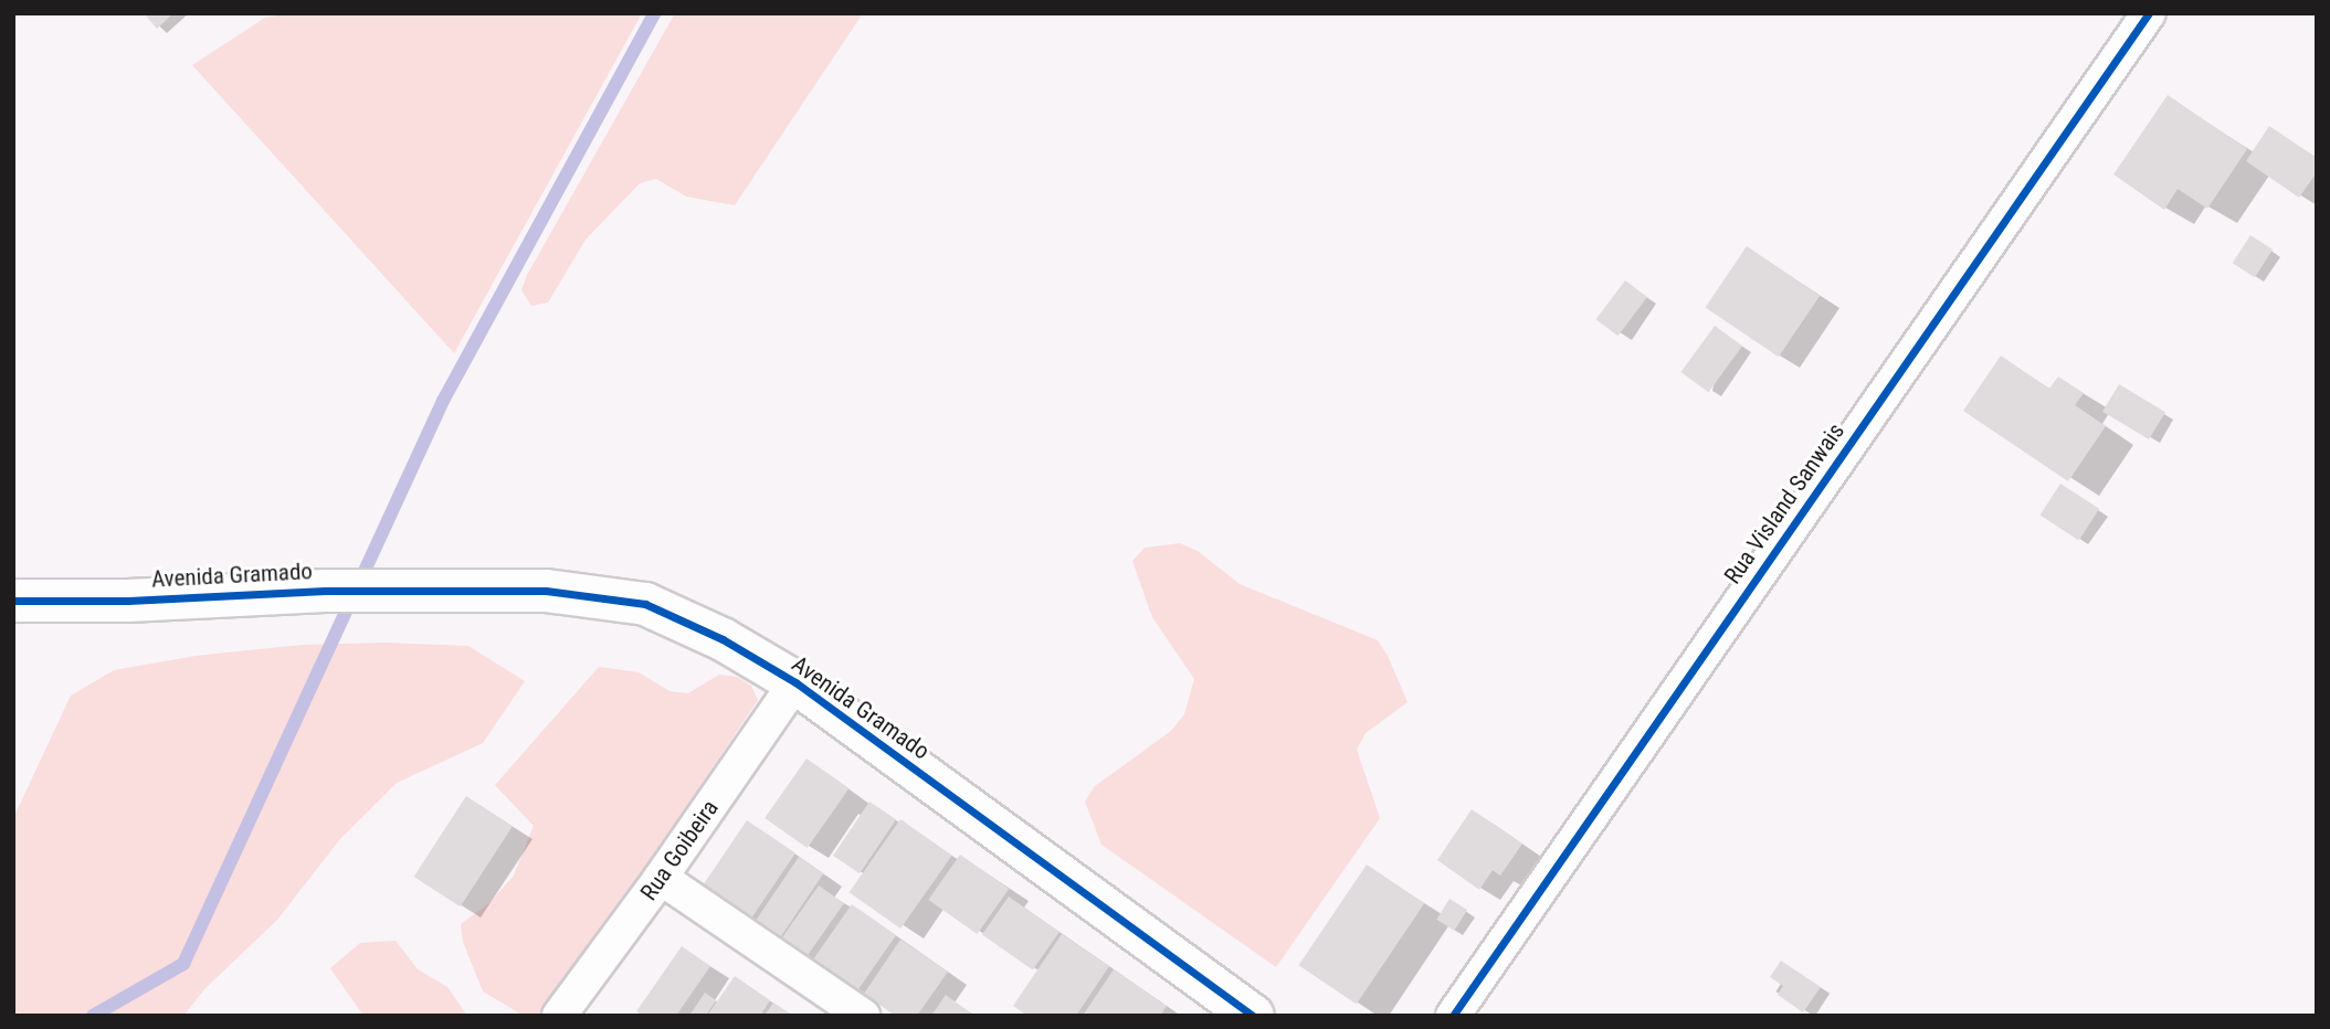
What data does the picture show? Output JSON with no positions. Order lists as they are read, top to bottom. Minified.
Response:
{"streets":{"street":["Rua Visland Sanwais","Avenida Gramado","Rua Goibeira"]},"crossings":[["Avenida Gramado","Rua Goibeira"]]}
